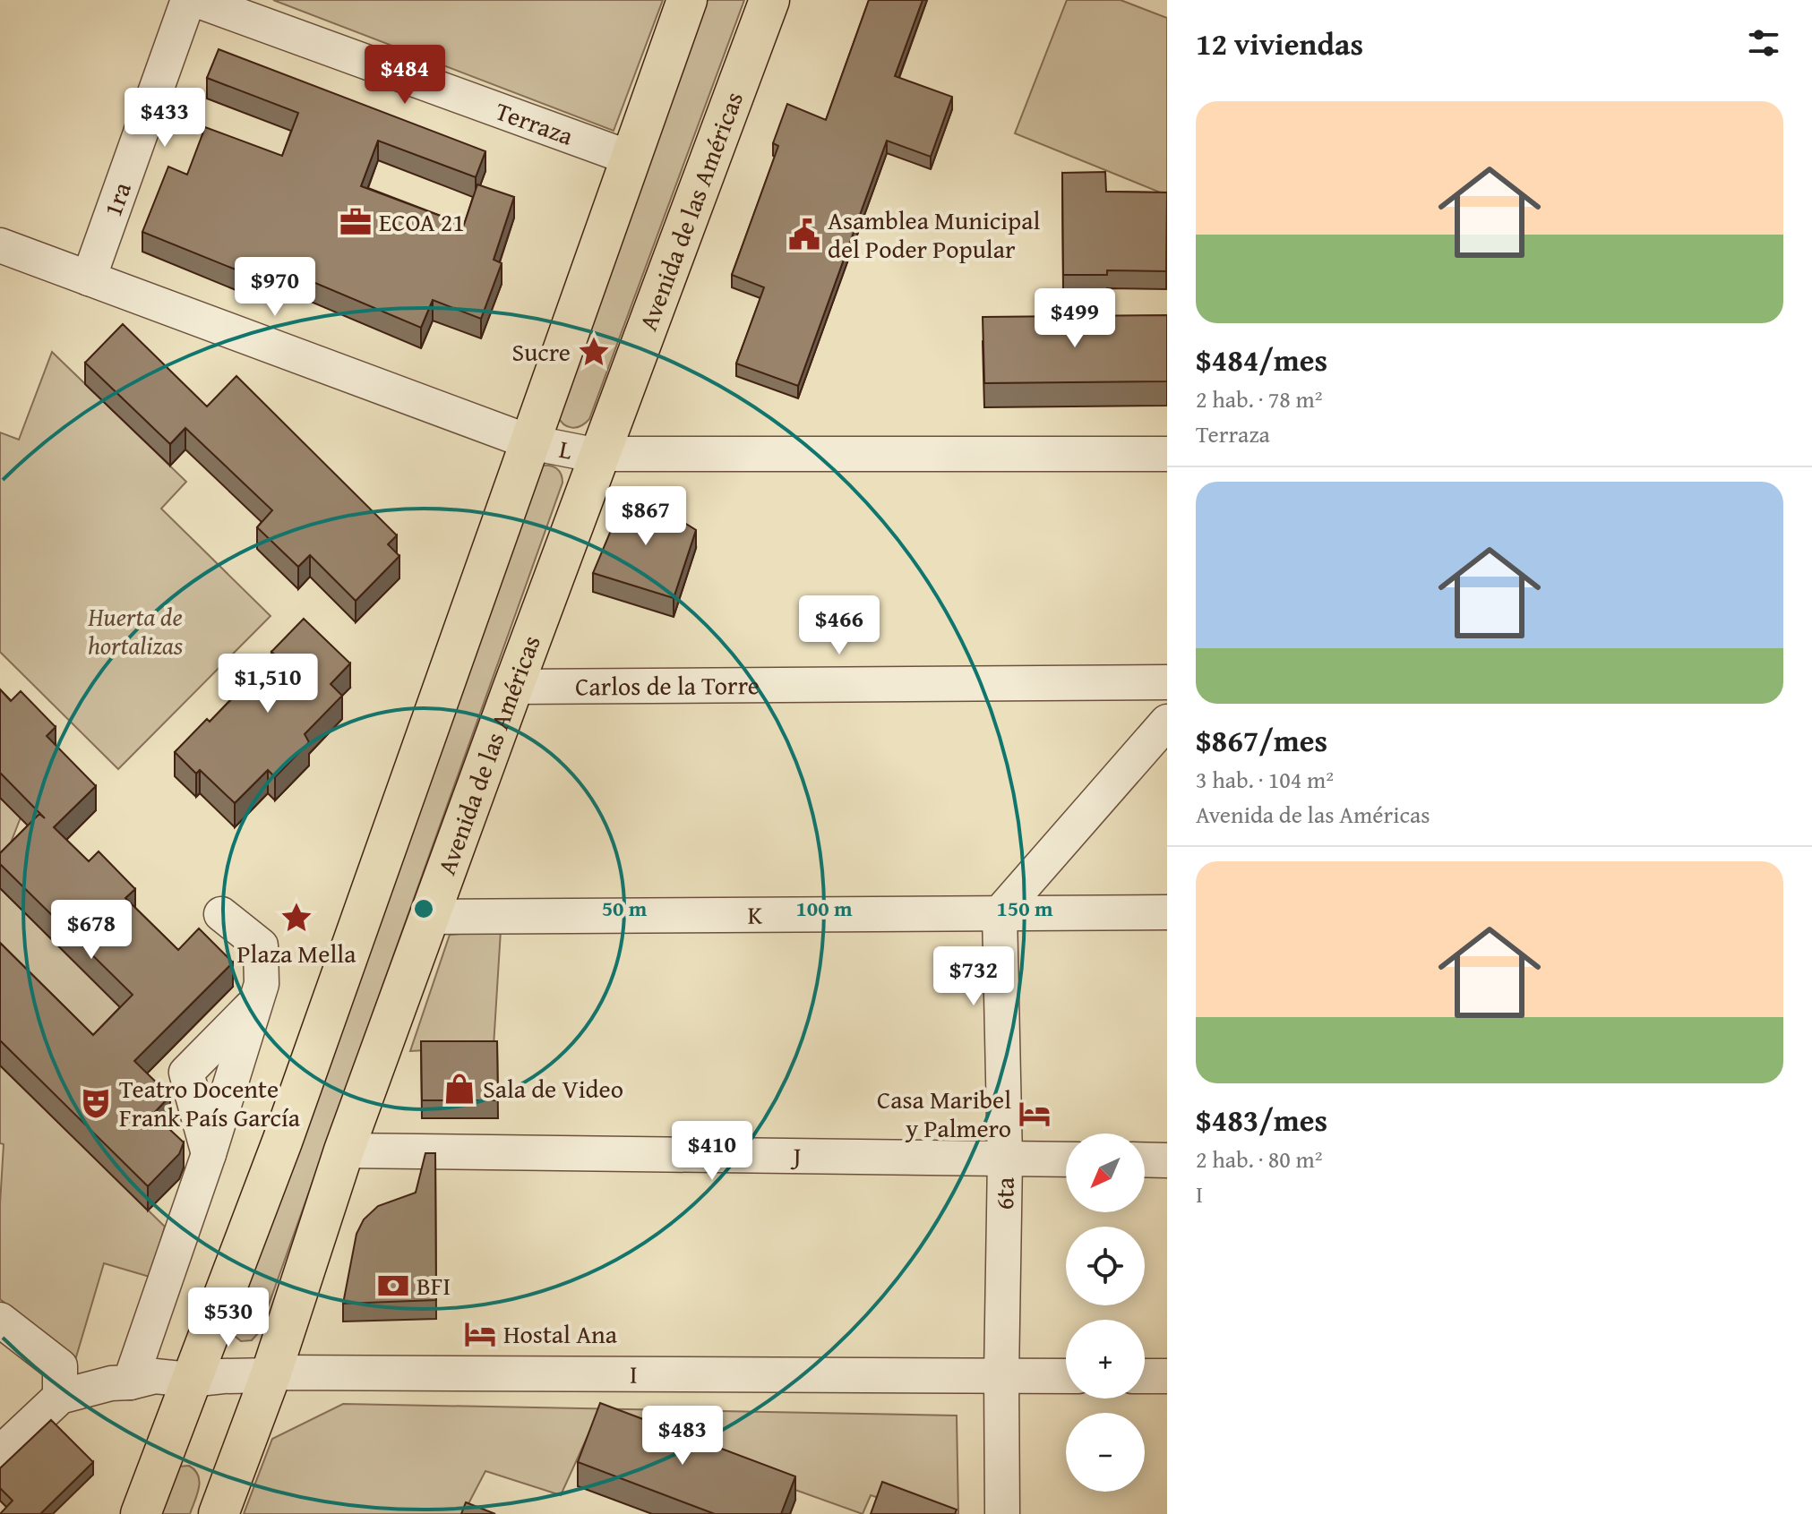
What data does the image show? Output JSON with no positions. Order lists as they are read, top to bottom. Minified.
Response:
{"streets":{"main road":["Avenida de las Américas"],"street":["Terraza","1ra","L","Carlos de la Torre","K","J","6ta","I"]},"crossings":[["1ra","L"],["Avenida de las Américas","L"],["Avenida de las Américas","Carlos de la Torre"],["Avenida de las Américas","K"],["Avenida de las Américas","J"],["Avenida de las Américas","I"],["K","6ta"],["J","6ta"],["6ta","I"]],"parks":["Huerta de hortalizas"],"places":{"office":["ECOA 21"],"public building":["Asamblea Municipal del Poder Popular"],"place":["Sucre","Plaza Mella"],"shop":["Sala de Video"],"theatre":["Teatro Docente Frank País García"],"hotel":["Casa Maribel y Palmero","Hostal Ana"],"bank":["BFI"]},"north":"bottom left","page":{"heading":"12 viviendas","price":["$484","$433","$970","$499","$867","$466","$1,510","$678","$732","$410","$530","$483"],"list":[{"name":"$484/mes","note":"2 hab. · 78 m² · Terraza"},{"name":"$867/mes","note":"3 hab. · 104 m² · Avenida de las Américas"},{"name":"$483/mes","note":"2 hab. · 80 m² · I"}],"map_buttons":["+","−"]},"rings":["50 m","100 m","150 m"]}
